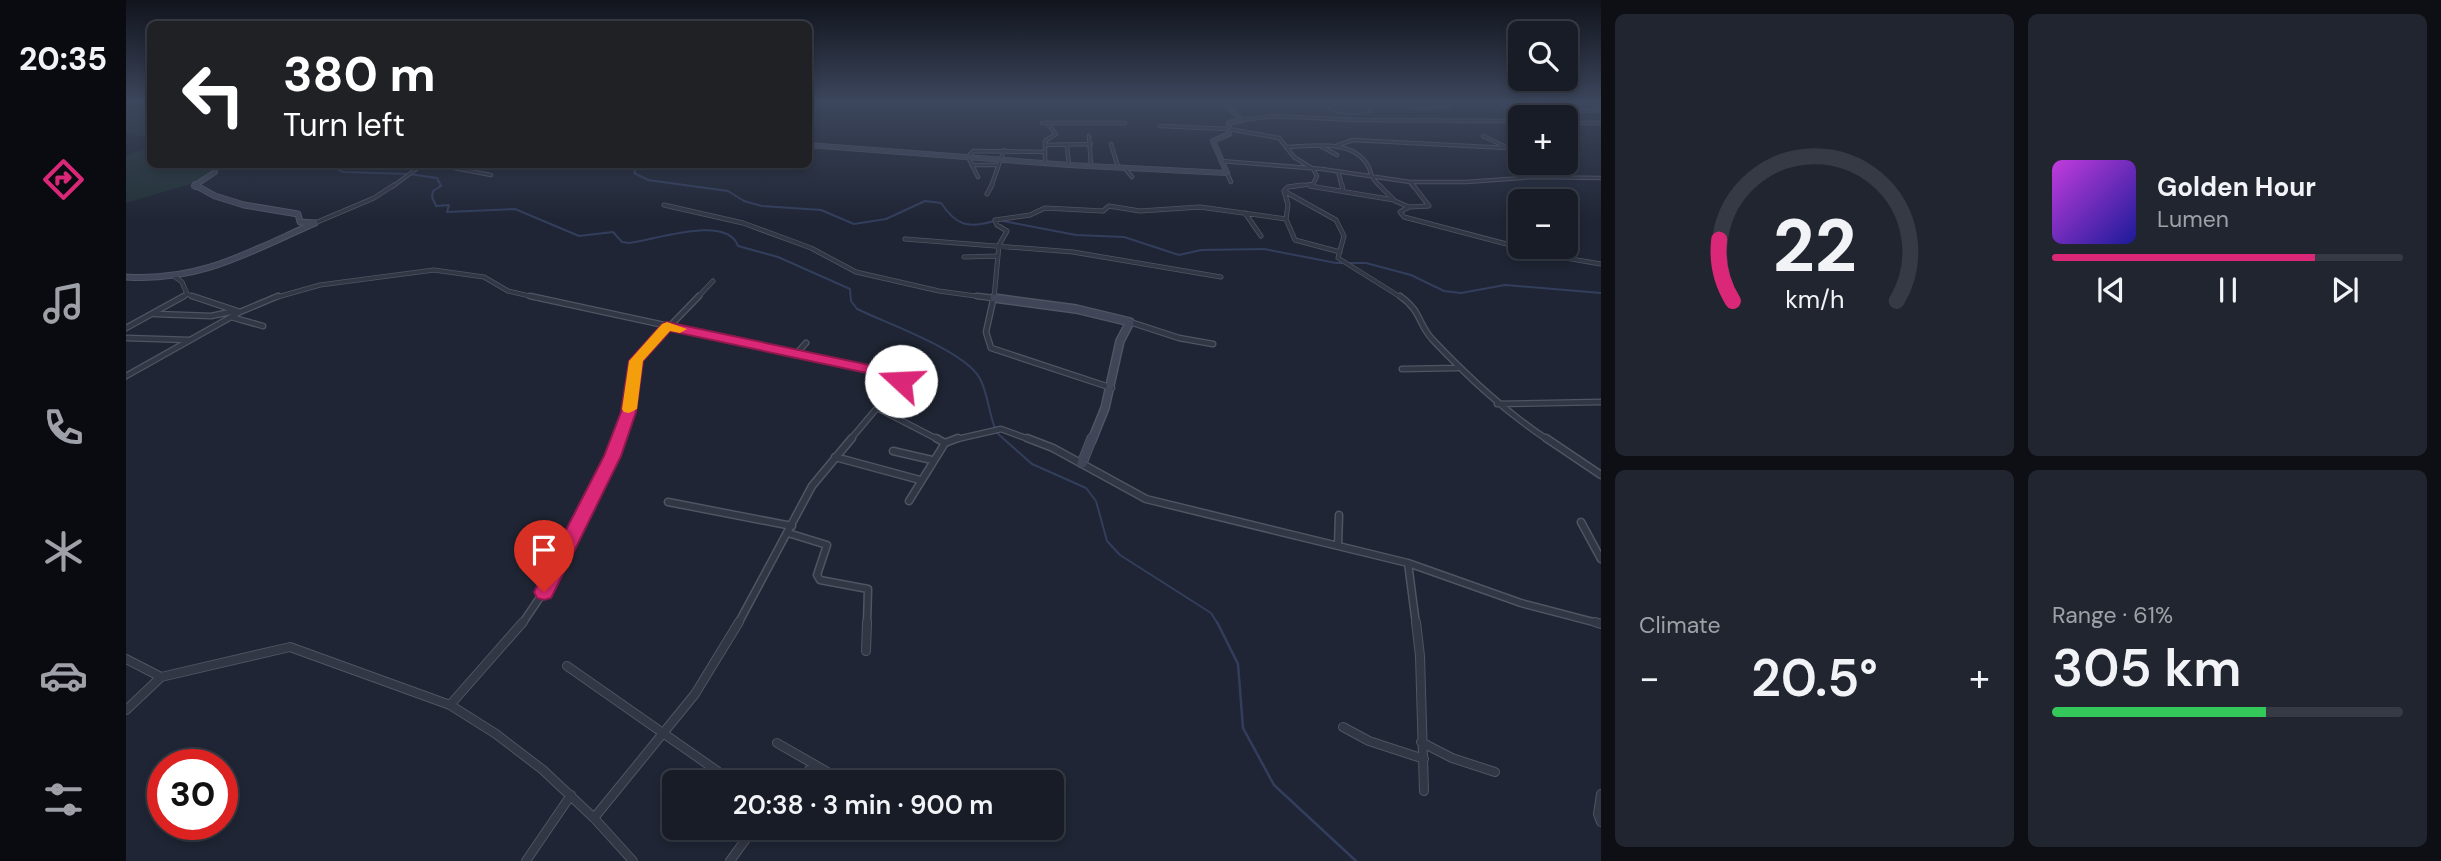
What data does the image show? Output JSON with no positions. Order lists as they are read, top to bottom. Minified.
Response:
{"page":{"tabs":"20:35","map_buttons":["+","−"],"turn":["380 m","Turn left"],"song":["Golden Hour","Lumen"],"tile":["Climate",["Range · 61%","305 km"]],"heat":["−","20.5°","+"],"limit":"30","trip":"20:38 · 3 min · 900 m","gauge":["22","km/h"]}}
